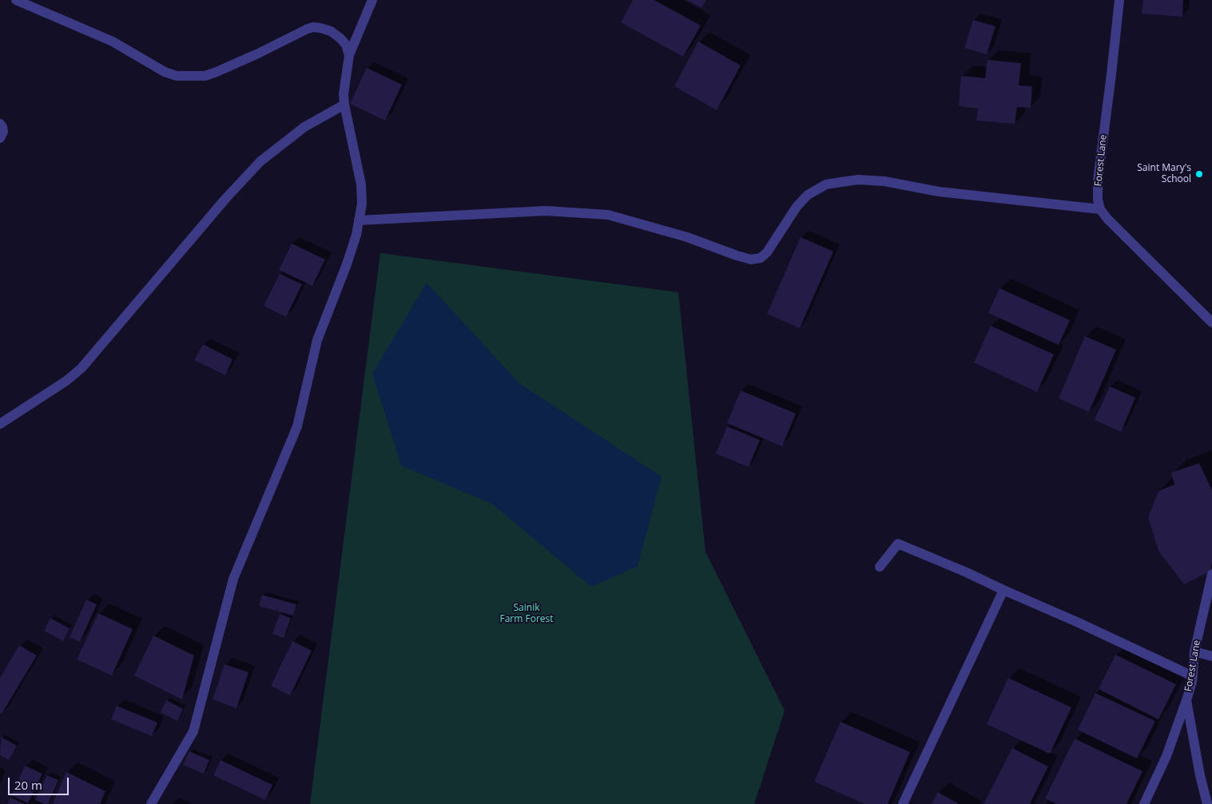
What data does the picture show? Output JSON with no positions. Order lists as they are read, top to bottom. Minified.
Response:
{"streets":{"street":["Forest Lane"]},"parks":["Sainik Farm Forest"],"places":["Saint Mary's School"],"scale_bar":"20 m"}
